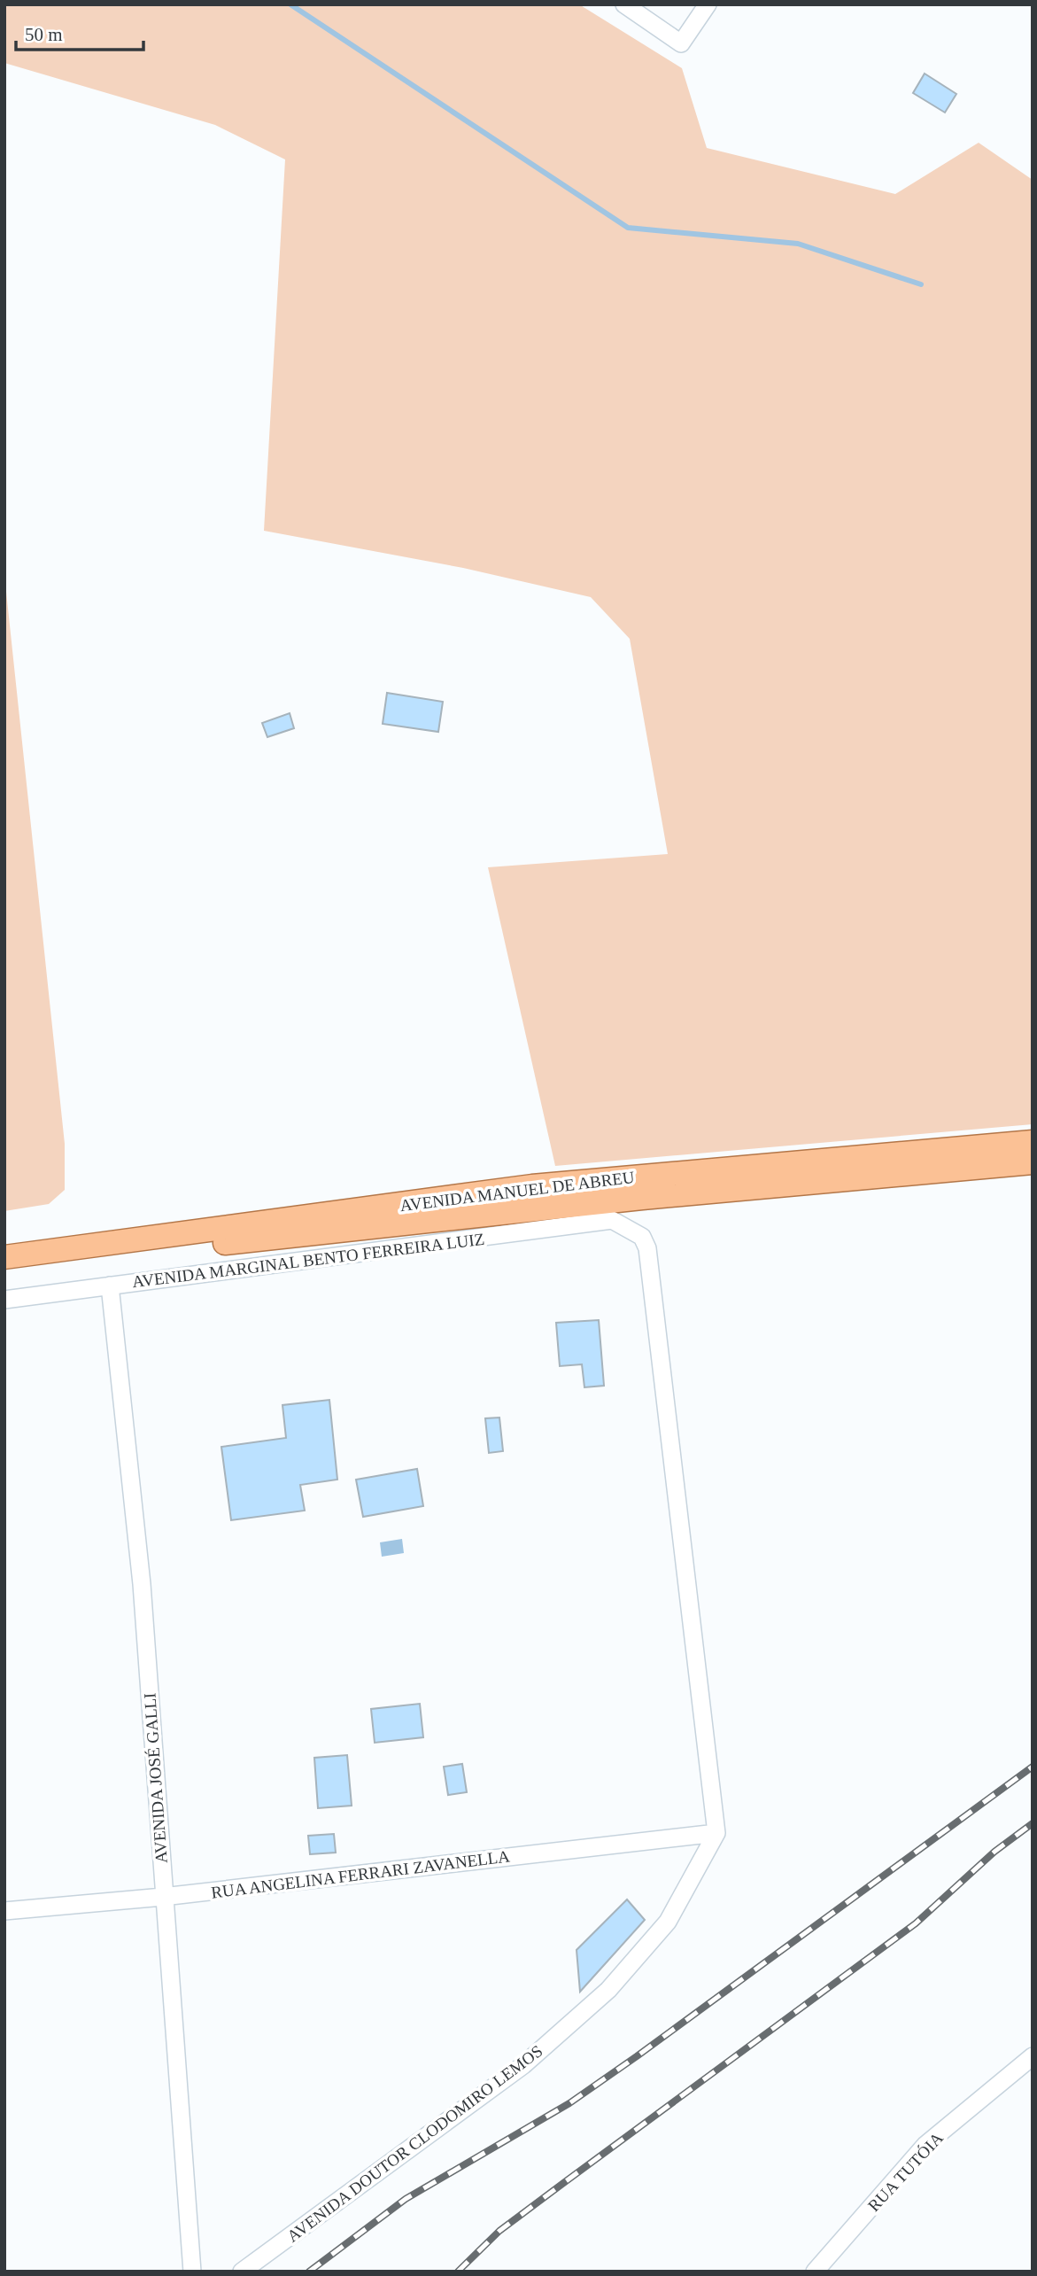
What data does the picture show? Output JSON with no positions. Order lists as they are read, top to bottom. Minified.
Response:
{"streets":{"main road":["AVENIDA MANUEL DE ABREU"],"street":["AVENIDA MARGINAL BENTO FERREIRA LUIZ","AVENIDA JOSÉ GALLI","RUA ANGELINA FERRARI ZAVANELLA","AVENIDA DOUTOR CLODOMIRO LEMOS","RUA TUTÓIA"]},"crossings":[["AVENIDA MARGINAL BENTO FERREIRA LUIZ","AVENIDA JOSÉ GALLI"],["AVENIDA MARGINAL BENTO FERREIRA LUIZ","RUA ANGELINA FERRARI ZAVANELLA"],["AVENIDA MARGINAL BENTO FERREIRA LUIZ","AVENIDA DOUTOR CLODOMIRO LEMOS"],["AVENIDA JOSÉ GALLI","RUA ANGELINA FERRARI ZAVANELLA"],["RUA ANGELINA FERRARI ZAVANELLA","AVENIDA DOUTOR CLODOMIRO LEMOS"]],"scale_bar":"50 m"}
